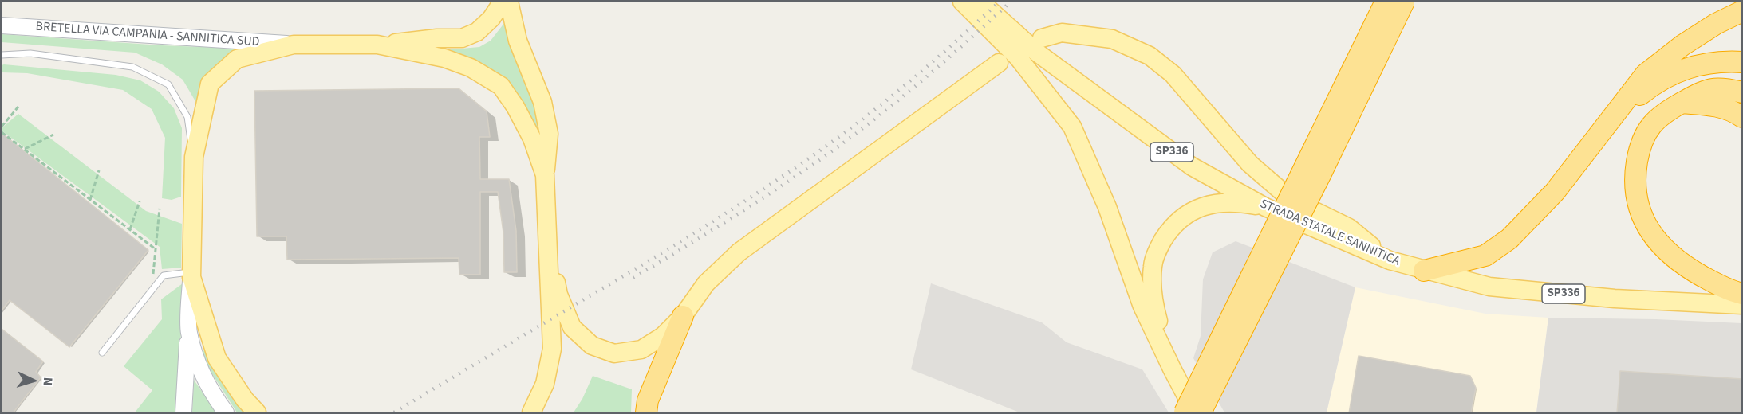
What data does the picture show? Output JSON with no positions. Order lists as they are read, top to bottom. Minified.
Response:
{"streets":{"main road":["SP336","STRADA STATALE SANNITICA"],"street":["BRETELLA VIA CAMPANIA - SANNITICA SUD"]},"crossings":[["SP336","STRADA STATALE SANNITICA"]],"north":"right"}
